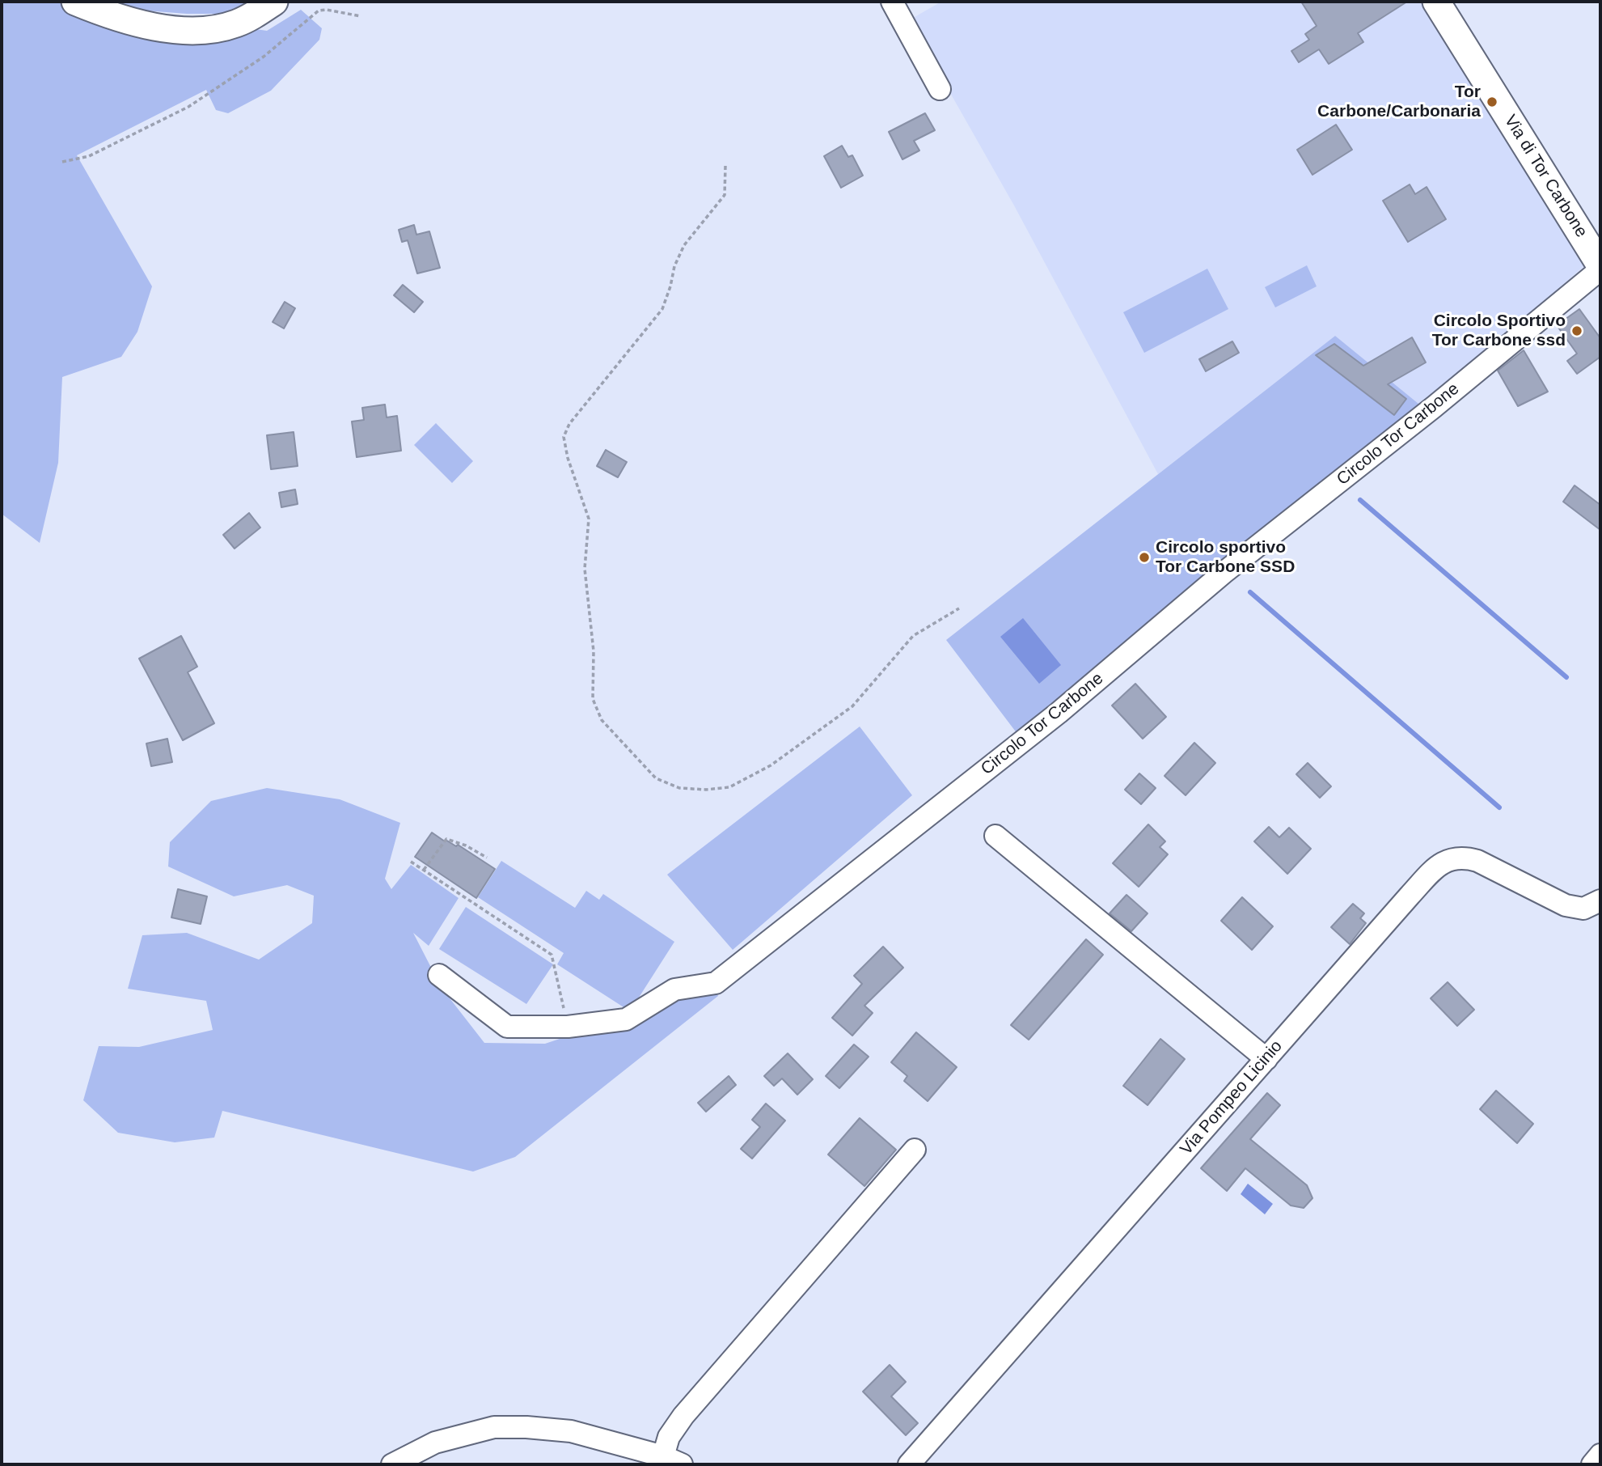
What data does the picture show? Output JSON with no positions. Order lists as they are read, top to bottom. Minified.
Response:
{"streets":{"main road":["Via di Tor Carbone"],"street":["Circolo Tor Carbone","Via Pompeo Licinio"]},"crossings":[["Via di Tor Carbone","Circolo Tor Carbone"]],"places":["Tor Carbone/Carbonaria","Circolo Sportivo Tor Carbone ssd","Circolo sportivo Tor Carbone SSD"]}
